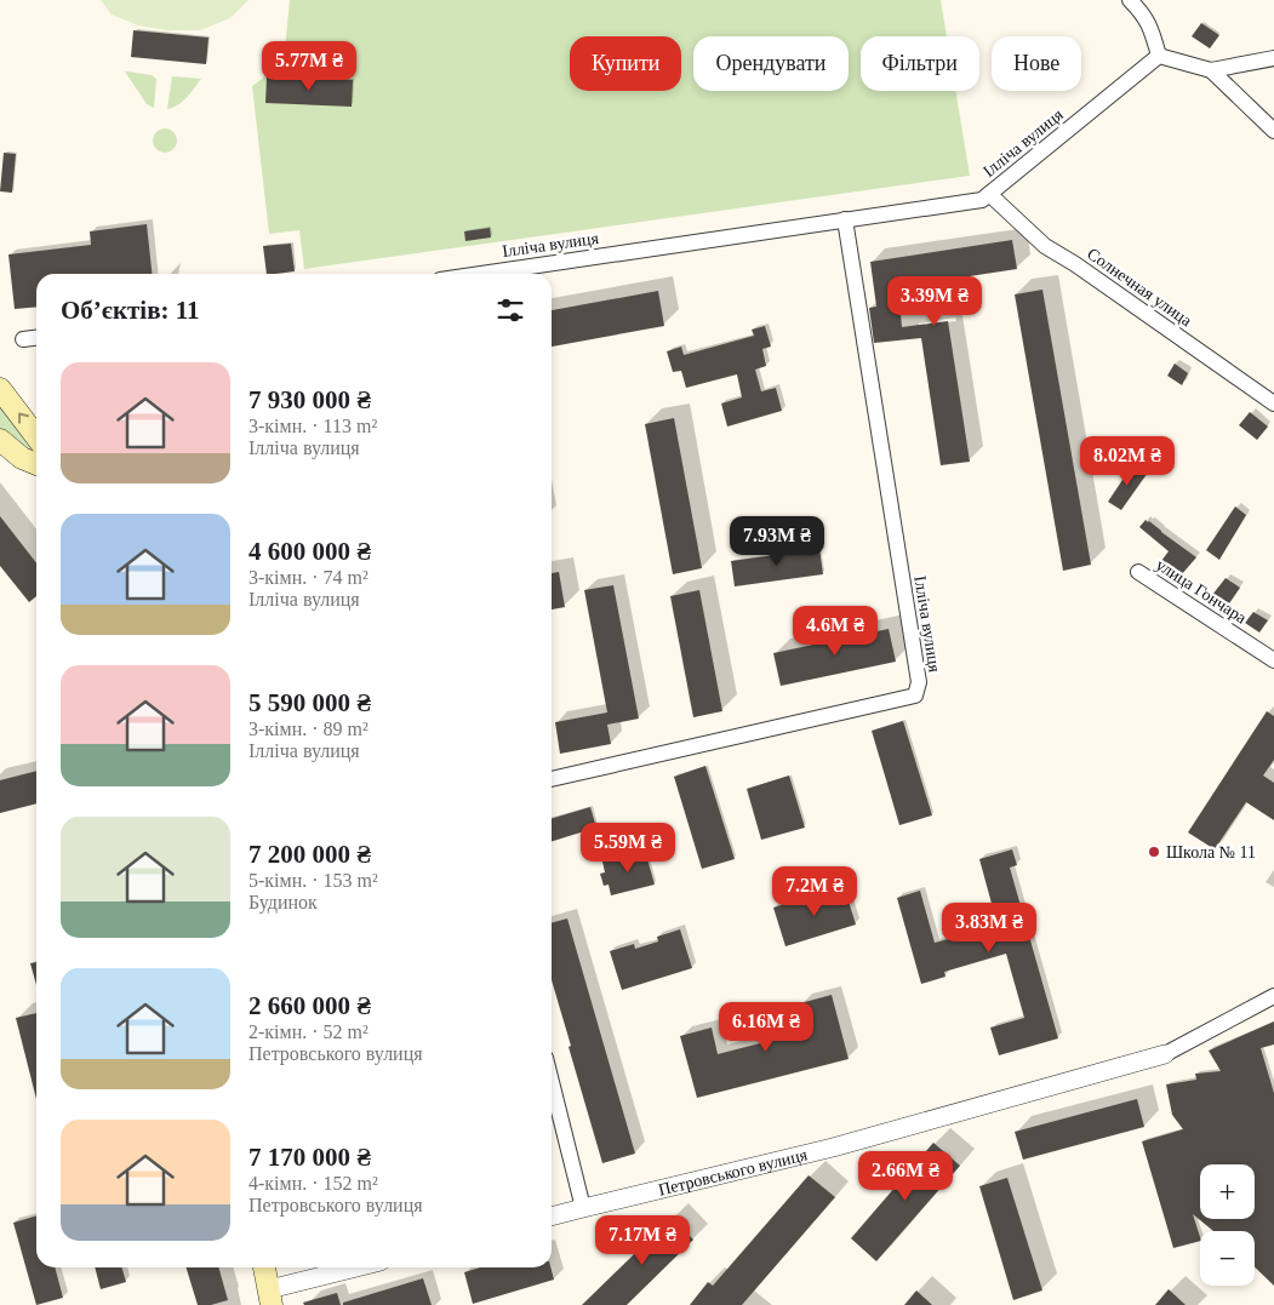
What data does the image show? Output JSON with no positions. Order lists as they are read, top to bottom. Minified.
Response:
{"streets":{"street":["Ілліча вулиця","Солнечная улица","улица Гончара","Петровського вулиця"]},"crossings":[["Ілліча вулиця","Солнечная улица"]],"places":["Школа № 11"],"page":{"chip":["Купити","Орендувати","Фільтри","Нове"],"price":["5.77M ₴","3.39M ₴","8.02M ₴","7.93M ₴","4.6M ₴","5.59M ₴","7.2M ₴","3.83M ₴","6.16M ₴","2.66M ₴","7.17M ₴"],"heading":"Об’єктів: 11","list":[{"name":"7 930 000 ₴","note":"3-кімн. · 113 m² · Ілліча вулиця"},{"name":"4 600 000 ₴","note":"3-кімн. · 74 m² · Ілліча вулиця"},{"name":"5 590 000 ₴","note":"3-кімн. · 89 m² · Ілліча вулиця"},{"name":"7 200 000 ₴","note":"5-кімн. · 153 m² · Будинок"},{"name":"2 660 000 ₴","note":"2-кімн. · 52 m² · Петровського вулиця"},{"name":"7 170 000 ₴","note":"4-кімн. · 152 m² · Петровського вулиця"}],"map_buttons":["+","−"]}}
